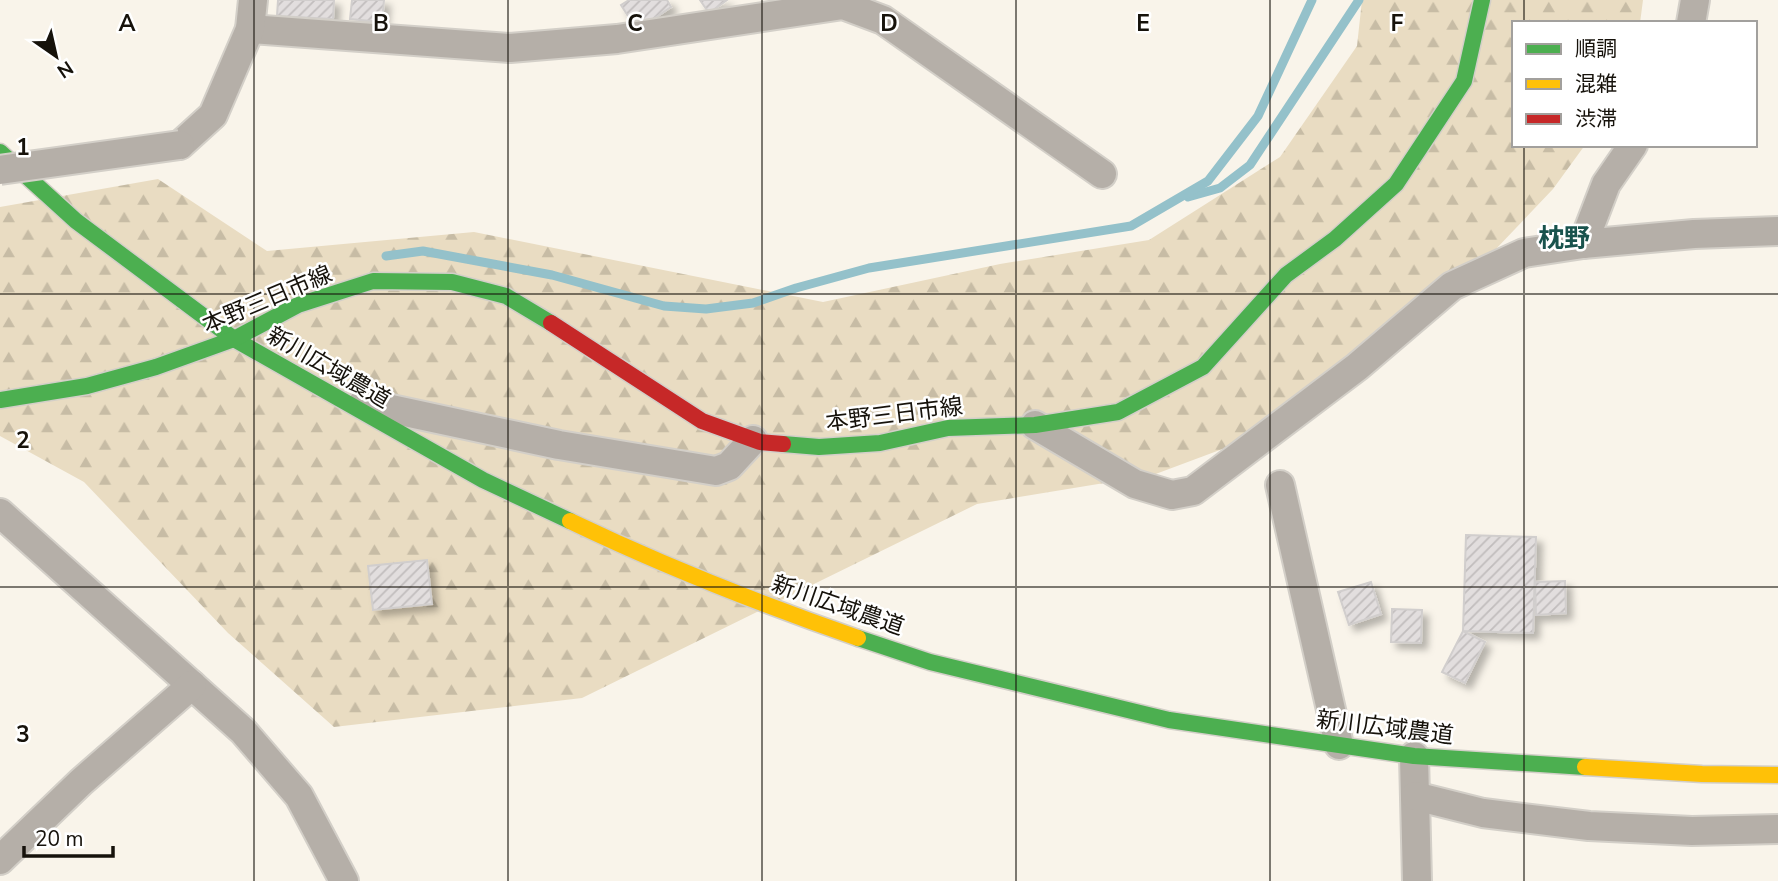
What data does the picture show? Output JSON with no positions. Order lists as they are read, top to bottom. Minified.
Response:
{"streets":{"street":["本野三日市線","新川広域農道"]},"crossings":[["本野三日市線","新川広域農道"]],"districts":["枕野"],"legend":["順調","混雑","渋滞"],"scale_bar":"20 m","north":"bottom right","grid":{"columns":["A","B","C","D","E","F"],"rows":["1","2","3"]}}
